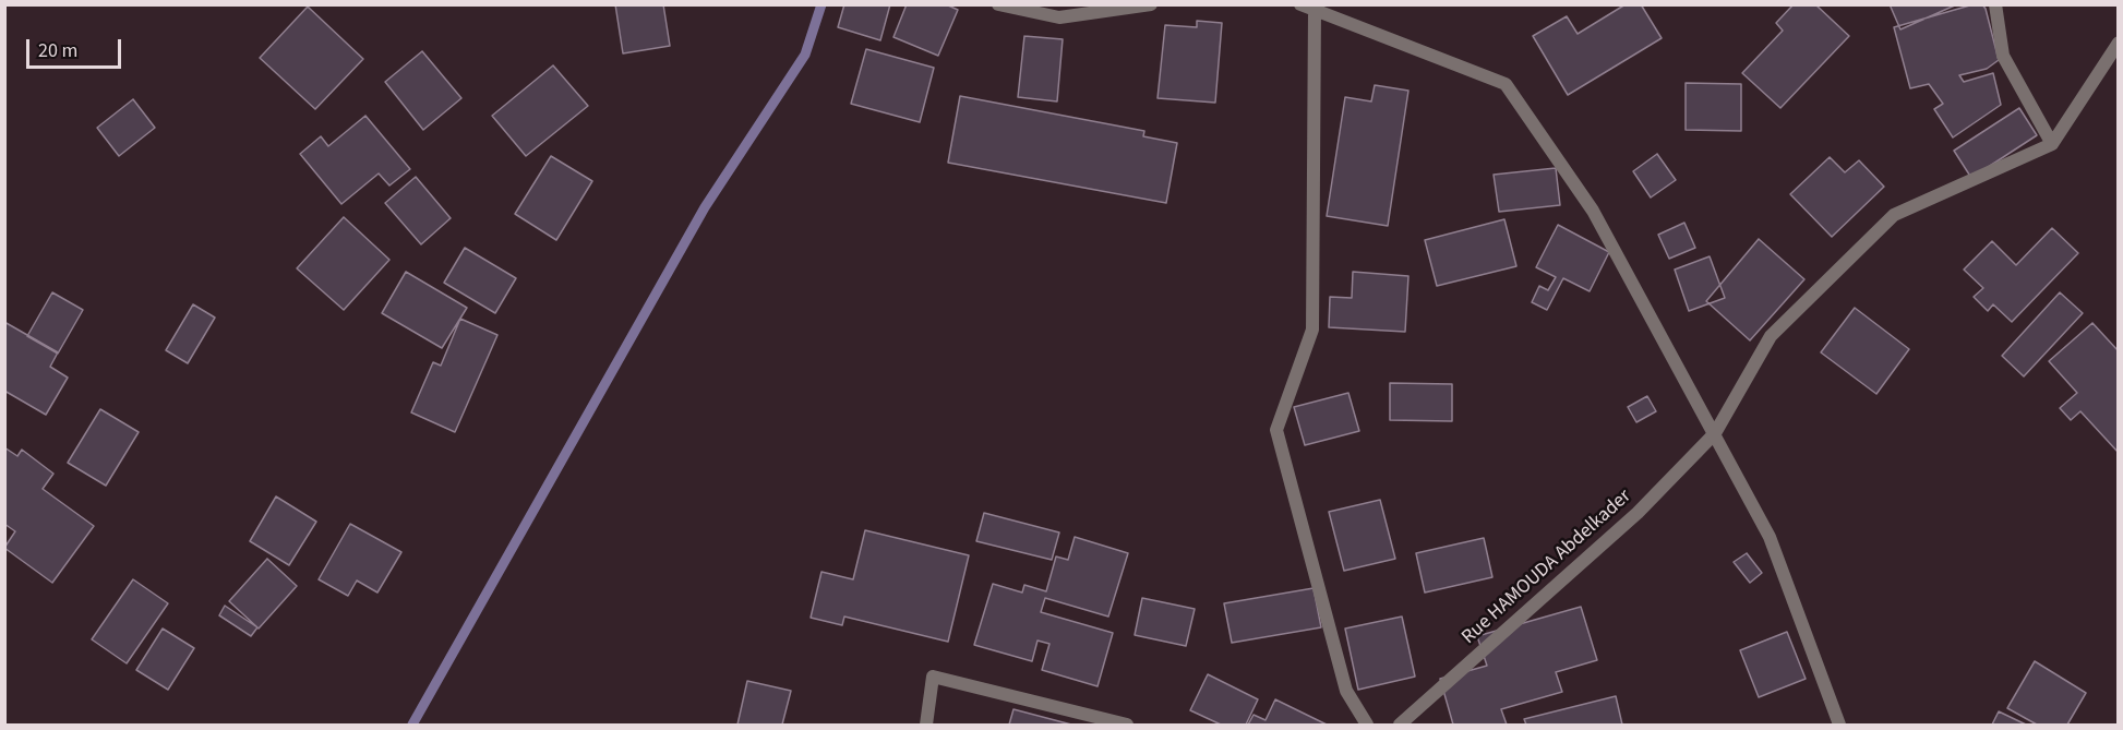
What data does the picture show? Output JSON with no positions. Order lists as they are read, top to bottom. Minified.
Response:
{"streets":{"street":["Rue HAMOUDA Abdelkader"]},"scale_bar":"20 m"}
